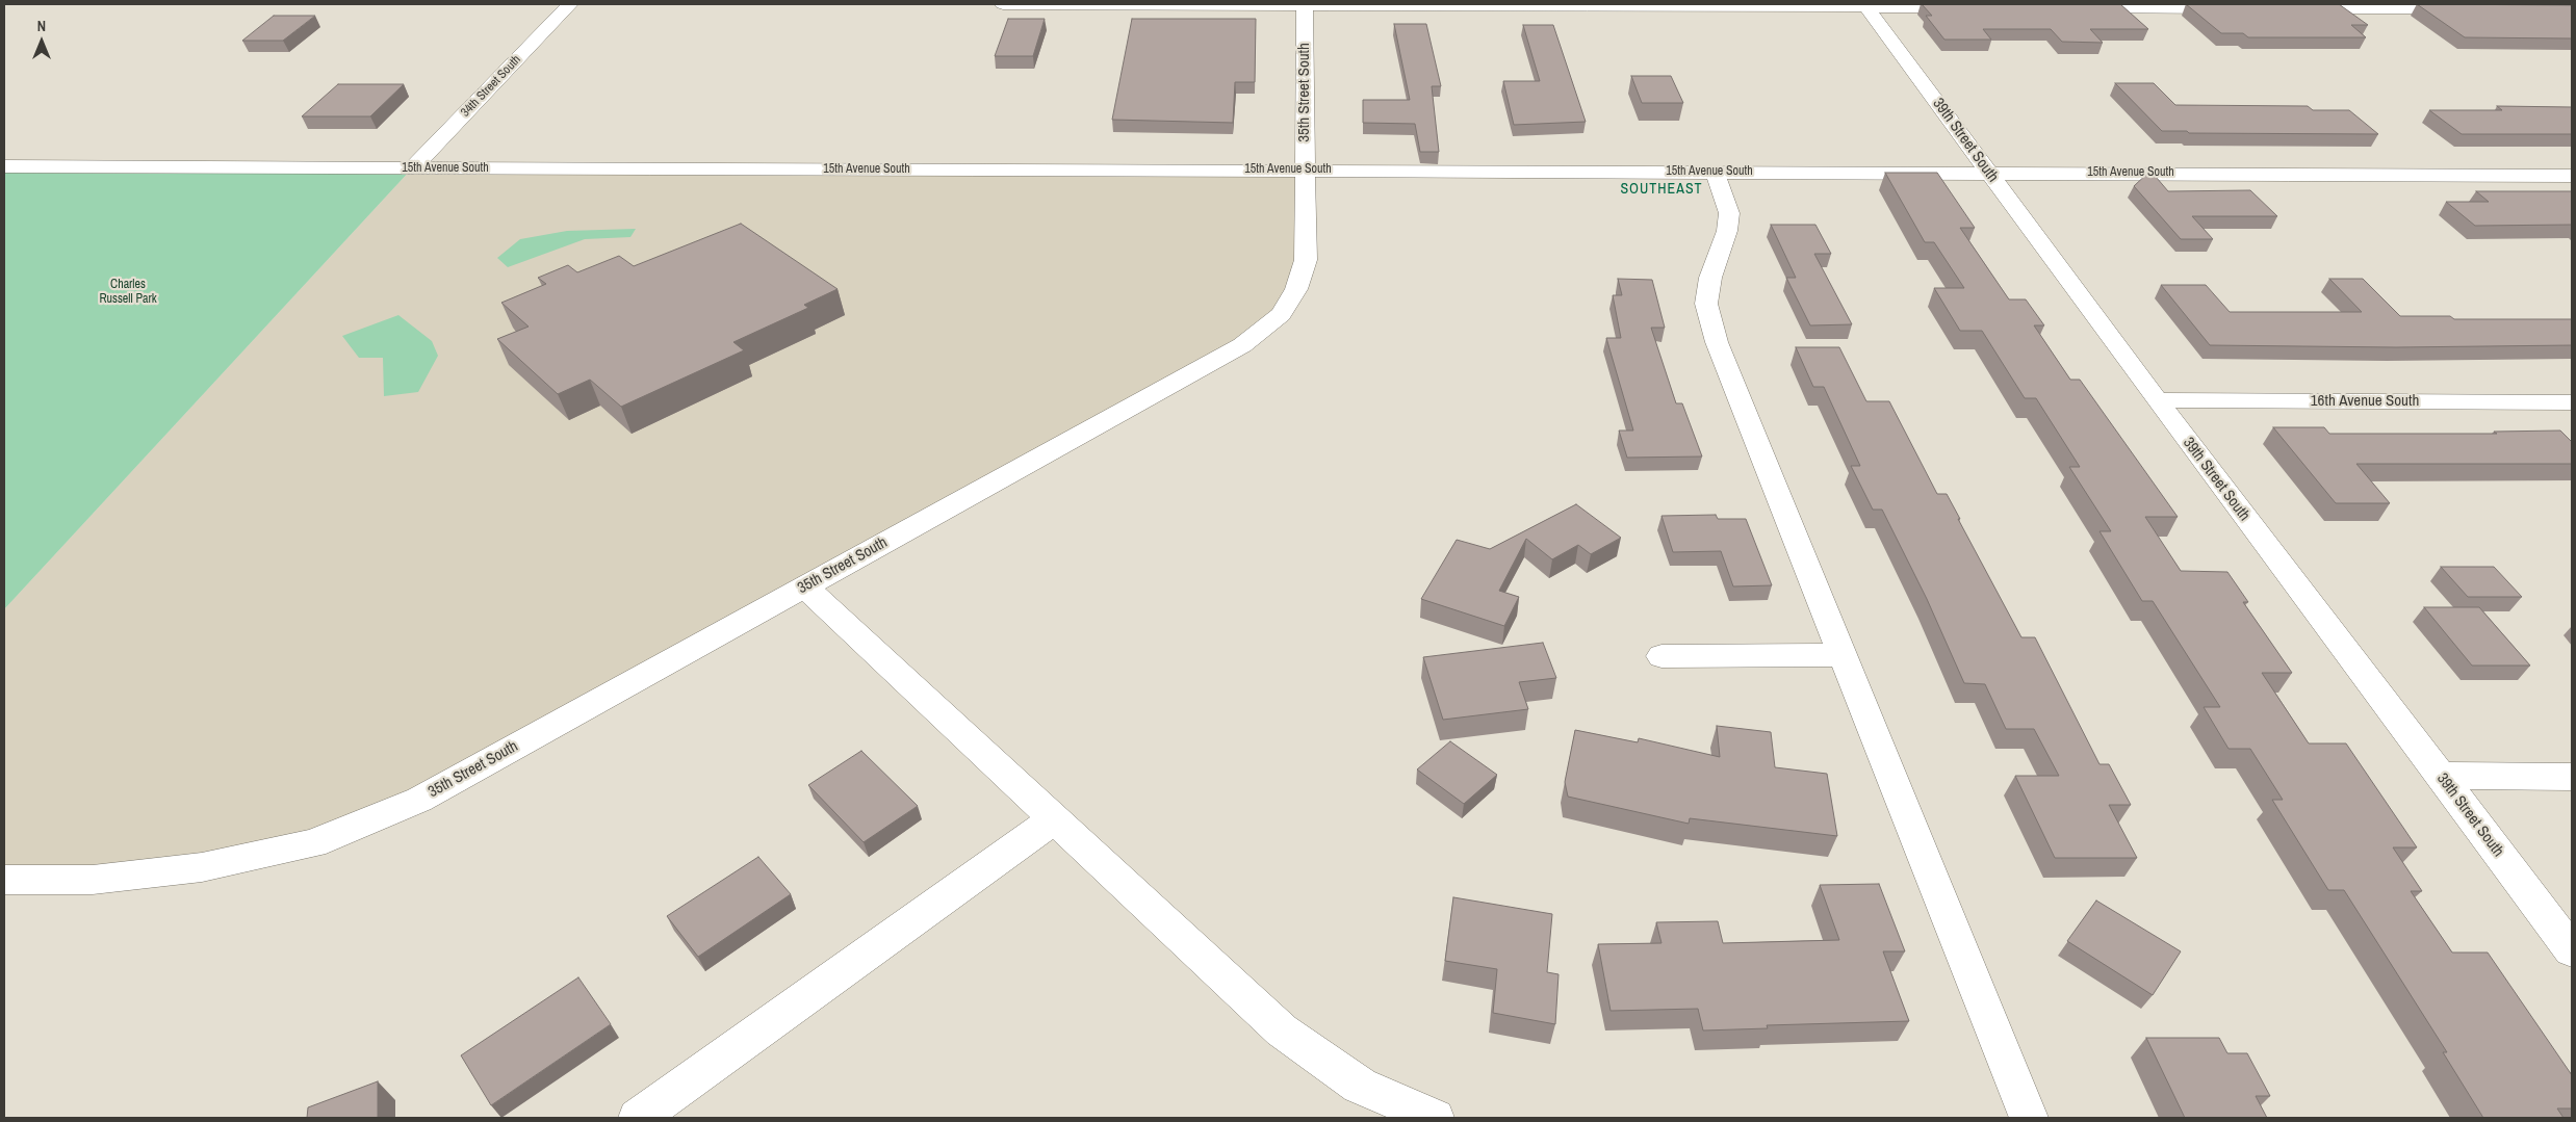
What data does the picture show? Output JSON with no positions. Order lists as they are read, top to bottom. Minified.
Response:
{"streets":{"street":["34th Street South","35th Street South","39th Street South","15th Avenue South","16th Avenue South"]},"crossings":[["34th Street South","15th Avenue South"],["35th Street South","15th Avenue South"],["39th Street South","15th Avenue South"],["39th Street South","16th Avenue South"]],"districts":["SOUTHEAST"],"parks":["Charles Russell Park"],"north":"top"}
